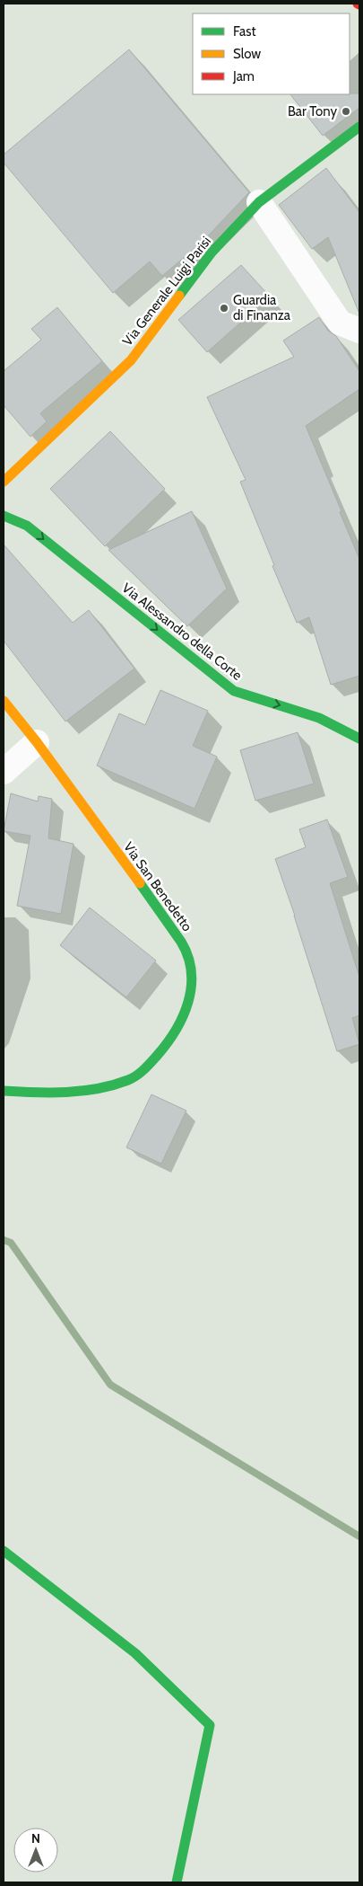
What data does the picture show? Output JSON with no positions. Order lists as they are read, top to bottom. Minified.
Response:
{"streets":{"street":["Via Generale Luigi Parisi","Via Alessandro della Corte","Via San Benedetto"]},"one_way":["Via Alessandro della Corte"],"places":["Bar Tony","Guardia di Finanza"],"legend":["Fast","Slow","Jam"],"north":"top"}
